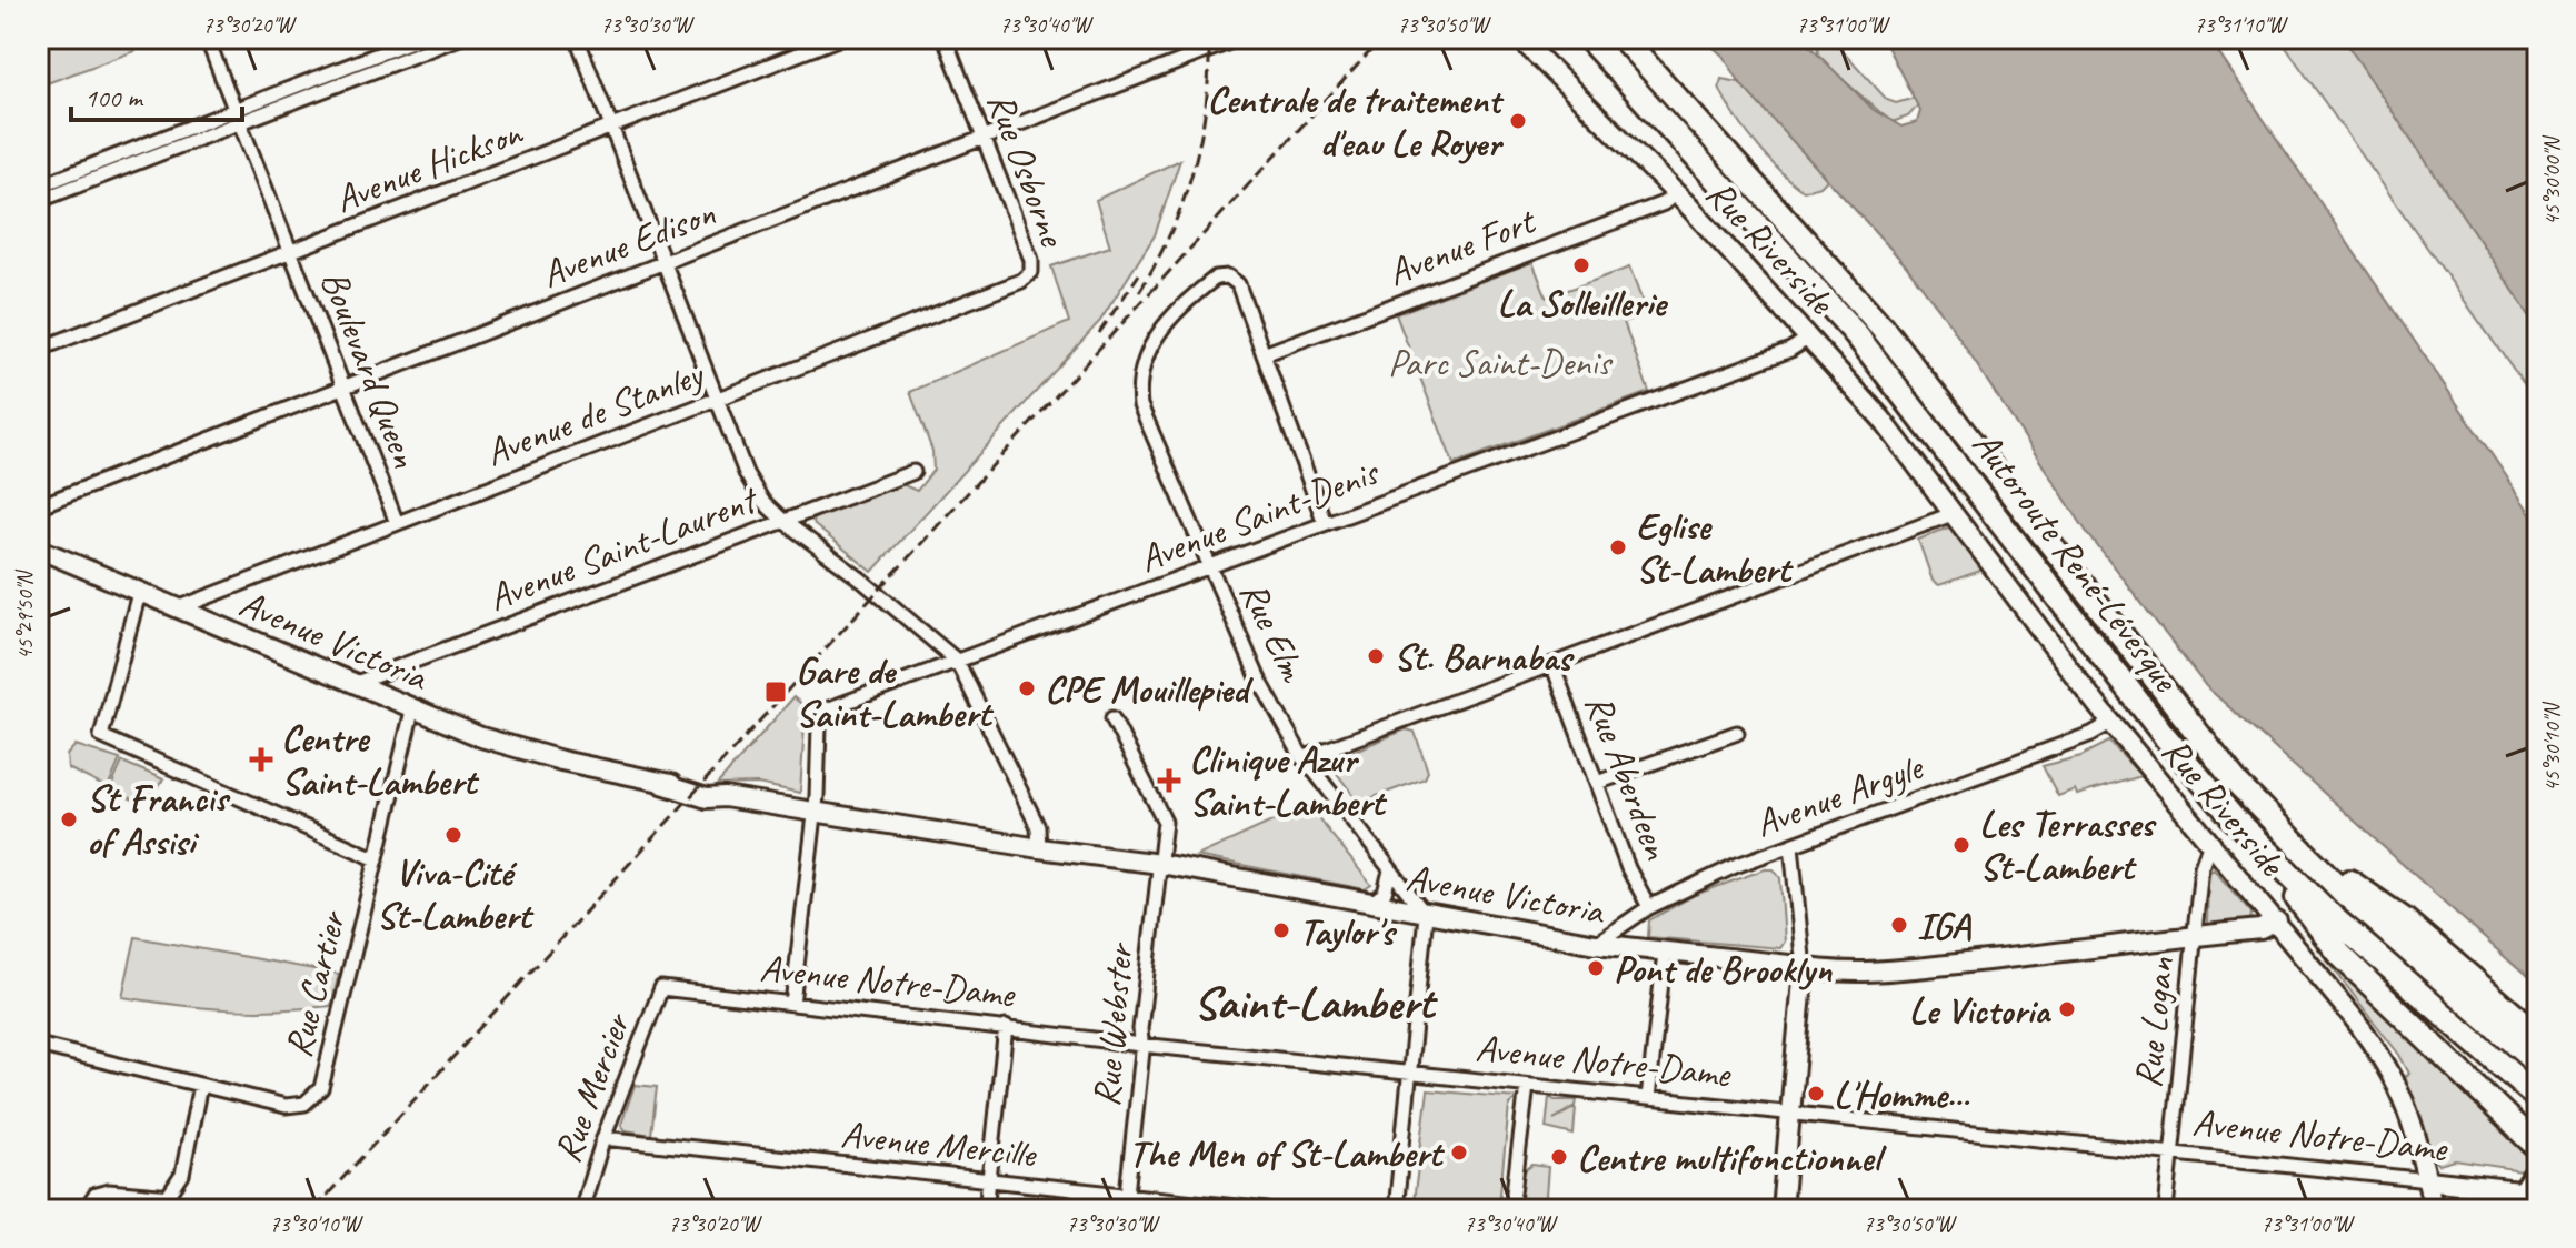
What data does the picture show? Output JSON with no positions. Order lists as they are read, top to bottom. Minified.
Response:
{"streets":{"highway":["Autoroute René-Lévesque"],"street":["Avenue Hickson","Rue Osborne","Avenue Edison","Avenue Fort","Rue Riverside","Boulevard Queen","Avenue de Stanley","Avenue Saint-Denis","Avenue Saint-Laurent","Rue Elm","Avenue Victoria","Rue Aberdeen","Avenue Argyle","Avenue Notre-Dame","Rue Cartier","Rue Logan","Rue Webster","Rue Mercier","Avenue Mercille"]},"crossings":[["Avenue Hickson","Boulevard Queen"],["Rue Osborne","Avenue Edison"],["Rue Osborne","Avenue de Stanley"],["Avenue Edison","Boulevard Queen"],["Avenue Fort","Rue Riverside"],["Avenue Fort","Rue Elm"],["Rue Riverside","Avenue Saint-Denis"],["Rue Riverside","Avenue Victoria"],["Rue Riverside","Avenue Argyle"],["Rue Riverside","Avenue Notre-Dame"],["Rue Riverside","Rue Logan"],["Boulevard Queen","Avenue de Stanley"],["Avenue de Stanley","Avenue Victoria"],["Avenue Saint-Denis","Rue Elm"],["Avenue Saint-Denis","Avenue Victoria"],["Avenue Saint-Laurent","Avenue Victoria"],["Rue Elm","Avenue Victoria"],["Avenue Victoria","Avenue Argyle"],["Avenue Victoria","Rue Cartier"],["Avenue Victoria","Rue Logan"],["Avenue Victoria","Rue Webster"],["Rue Aberdeen","Avenue Argyle"],["Avenue Notre-Dame","Rue Logan"],["Avenue Notre-Dame","Rue Webster"],["Avenue Notre-Dame","Rue Mercier"],["Rue Webster","Avenue Mercille"],["Rue Mercier","Avenue Mercille"]],"districts":["Saint-Lambert"],"parks":["Parc Saint-Denis"],"places":{"other":["Centrale de traitement d'eau Le Royer","La Solleillerie","Eglise St-Lambert","St. Barnabas","CPE Mouillepied","St Francis of Assisi","Viva-Cité St-Lambert","Les Terrasses St-Lambert","IGA","Taylor's","Pont de Brooklyn","Le Victoria","L'Homme...","The Men of St-Lambert","Centre multifonctionnel"],"transit":["Gare de Saint-Lambert"],"health":["Centre Saint-Lambert","Clinique Azur Saint-Lambert"]},"scale_bar":"100 m","coordinates":["73°30'20\"W","73°30'30\"W","73°30'40\"W","73°30'50\"W","73°31'00\"W","73°31'10\"W","45°30'00\"N","45°29'50\"N","45°30'10\"N","73°30'10\"W"]}
